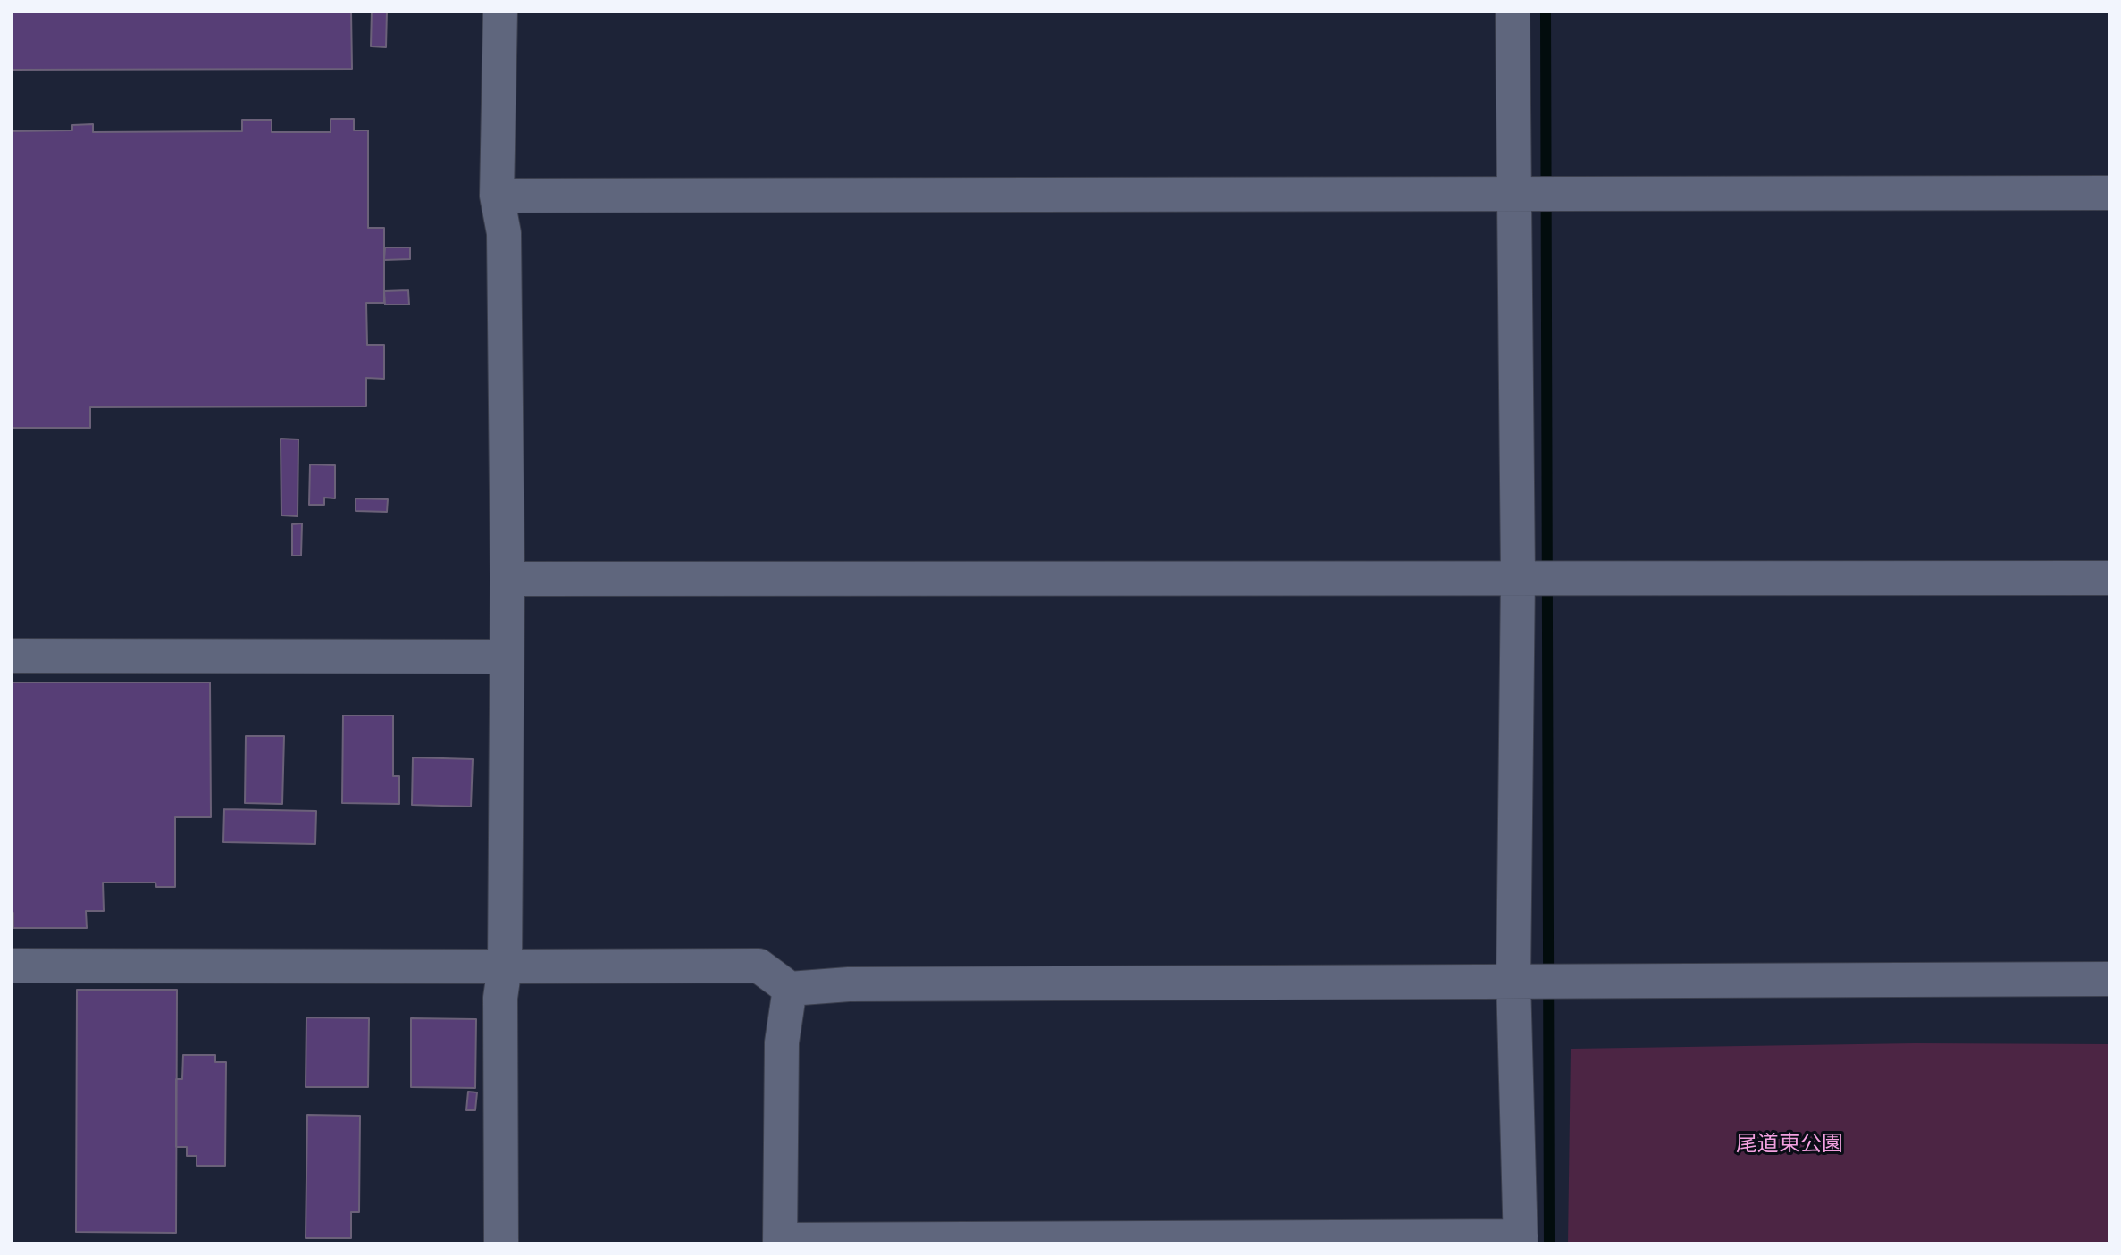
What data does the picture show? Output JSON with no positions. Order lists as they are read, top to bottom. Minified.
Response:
{"parks":["尾道東公園"]}
